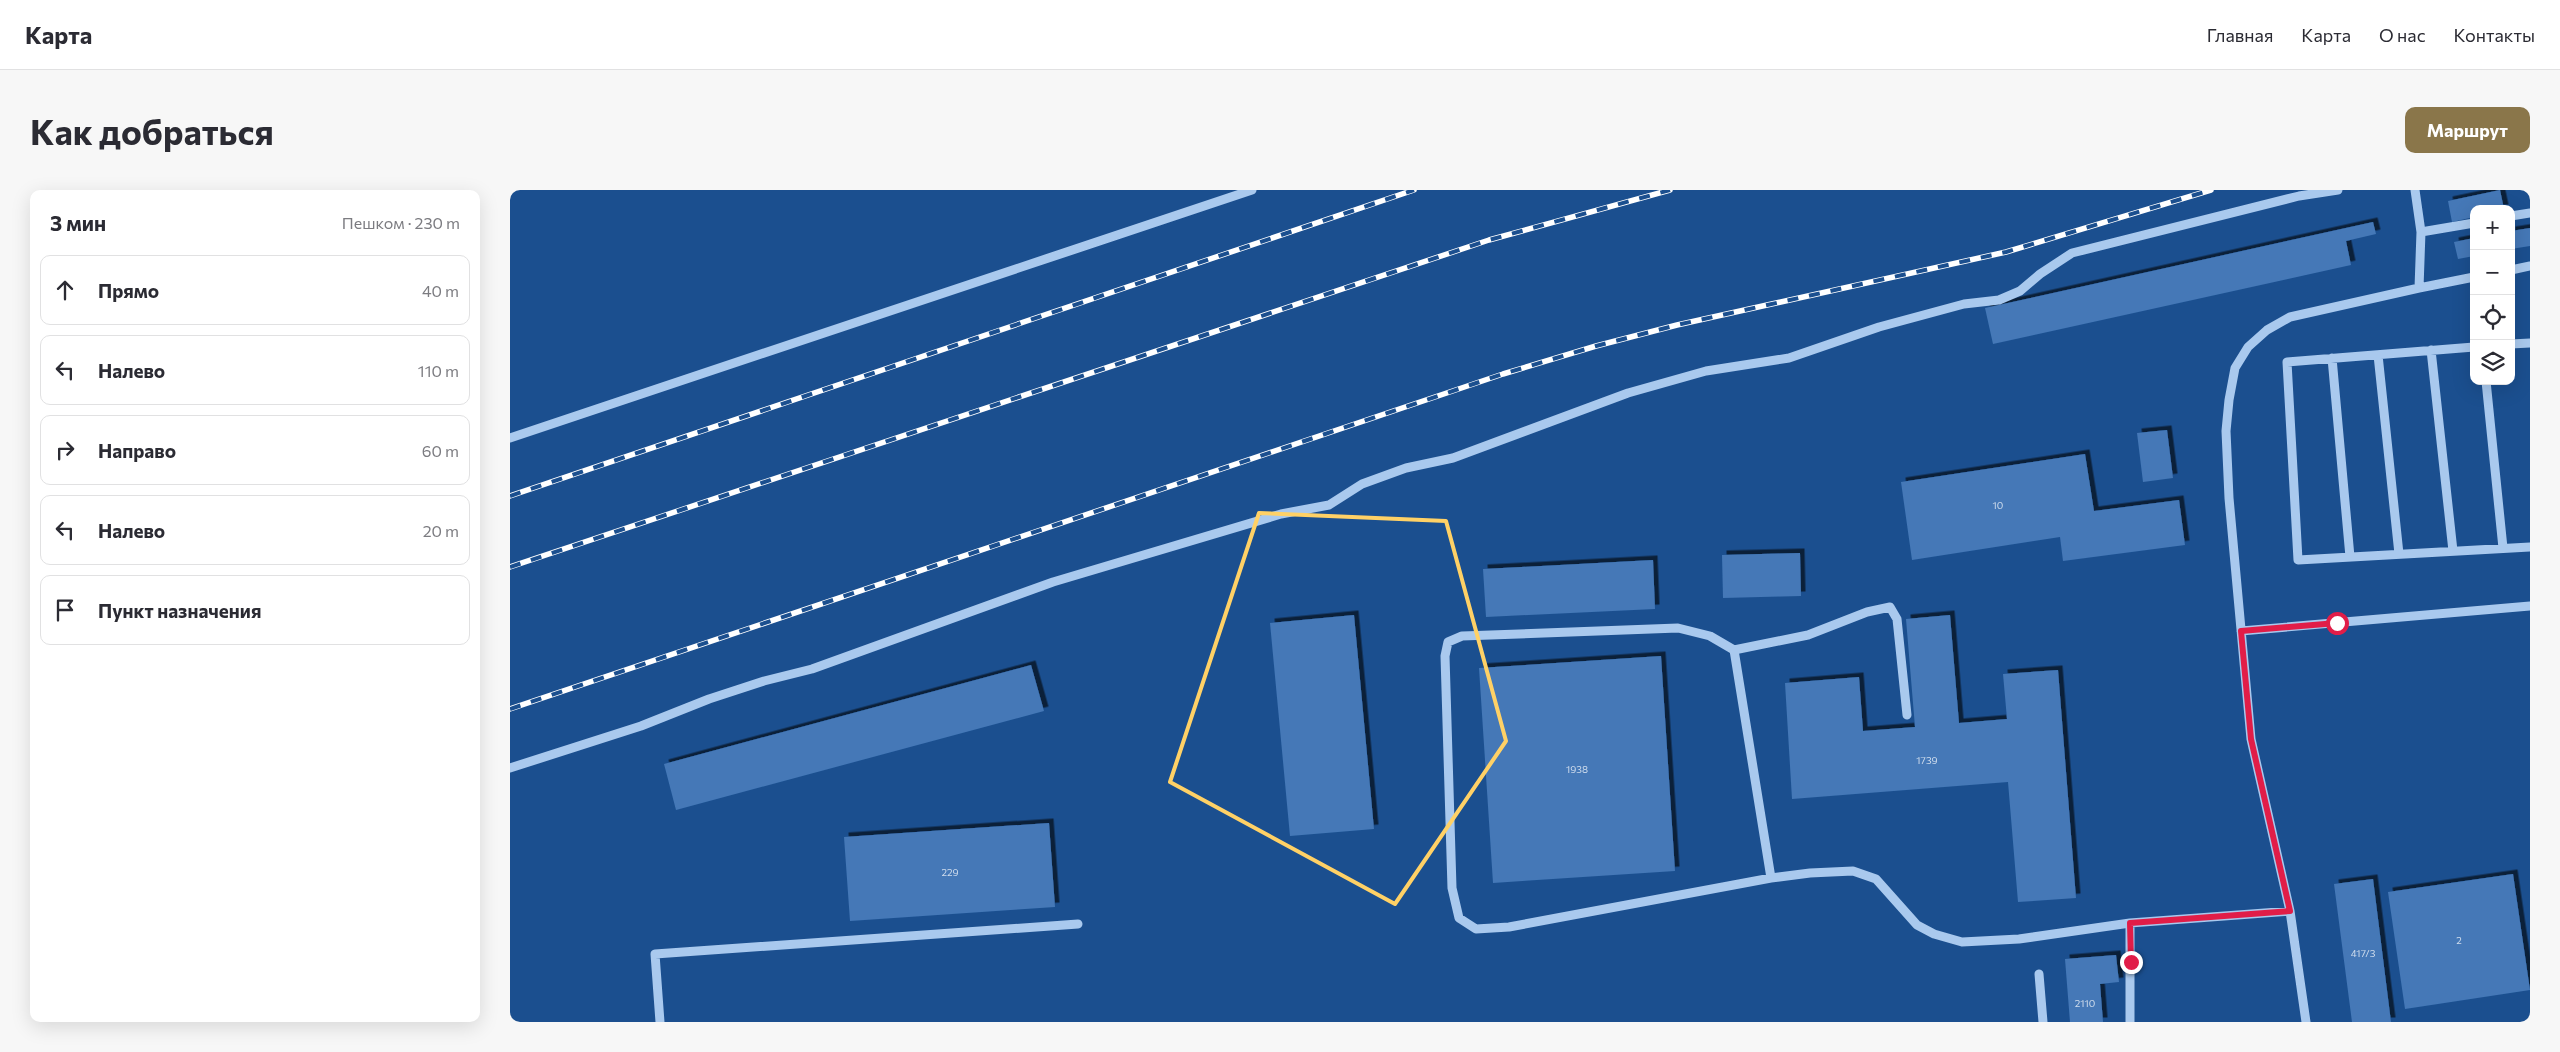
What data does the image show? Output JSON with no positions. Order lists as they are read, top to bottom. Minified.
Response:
{"house_numbers":["10","1739","1938","229","2","417/3","2110"],"page":{"header":"Карта","nav":["Главная","Карта","О нас","Контакты"],"buttons":"Маршрут","title":"Как добраться","heading":["3 мин","Пешком · 230 m"],"map_buttons":["+","−"],"list":[["Прямо","40 m"],["Налево","110 m"],["Направо","60 m"],["Налево","20 m"],"Пункт назначения"]}}
